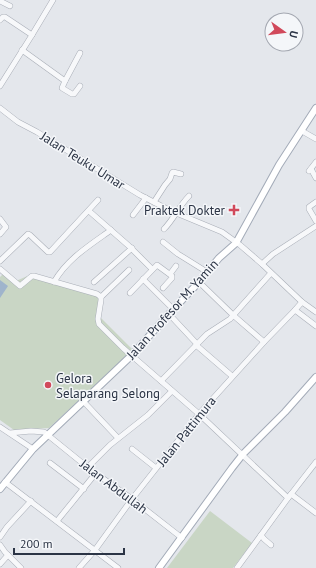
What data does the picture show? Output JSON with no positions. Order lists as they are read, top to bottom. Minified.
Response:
{"streets":{"main road":["Jalan Profesor M. Yamin"],"street":["Jalan Teuku Umar","Jalan Pattimura","Jalan Abdullah"]},"crossings":[["Jalan Teuku Umar","Jalan Profesor M. Yamin"],["Jalan Teuku Umar","Jalan Pattimura"],["Jalan Profesor M. Yamin","Jalan Abdullah"],["Jalan Pattimura","Jalan Abdullah"]],"places":{"health":["Praktek Dokter"],"other":["Gelora Selaparang Selong"]},"scale_bar":"200 m","north":"right"}
